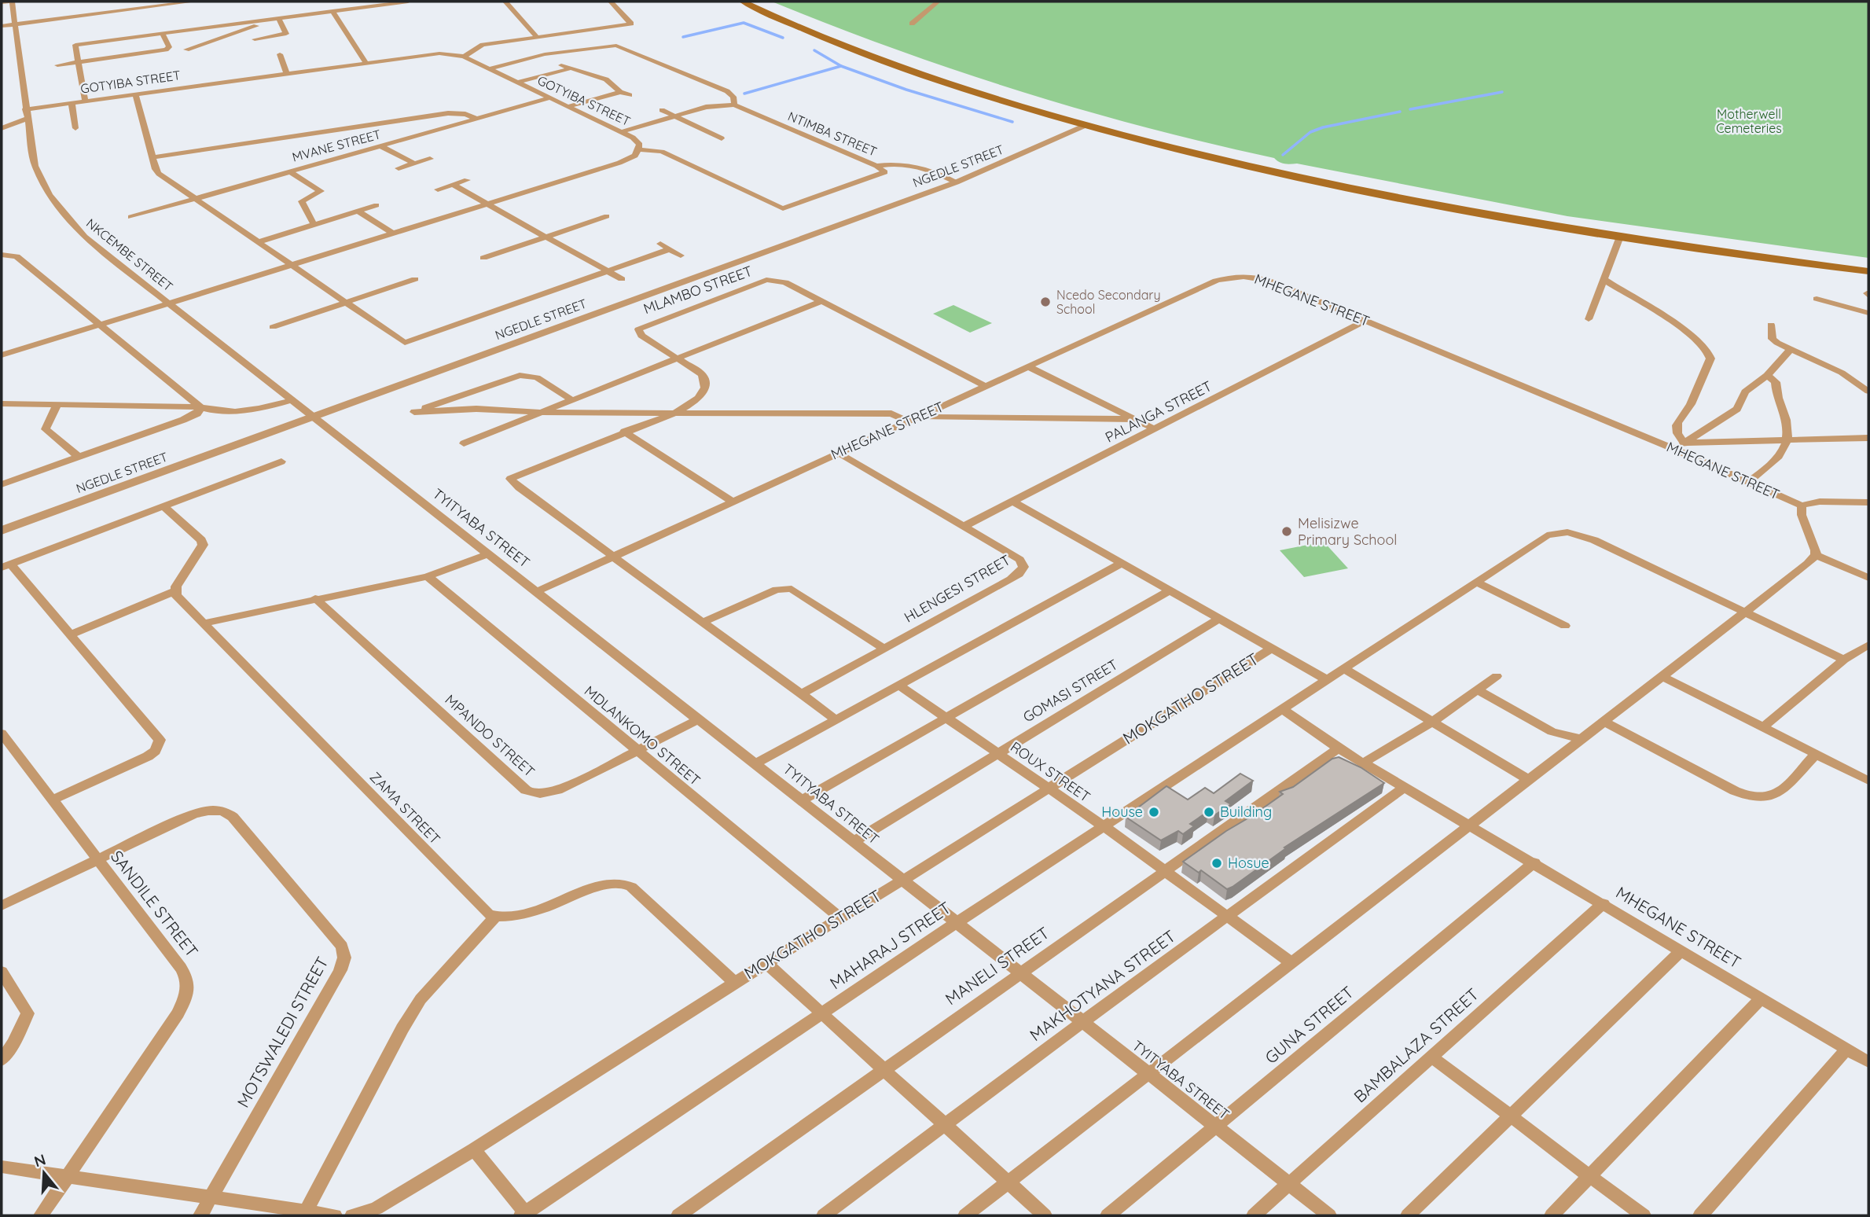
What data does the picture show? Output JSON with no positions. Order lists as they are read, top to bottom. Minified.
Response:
{"streets":{"street":["GOTYIBA STREET","NTIMBA STREET","MVANE STREET","NGEDLE STREET","NKCEMBE STREET","MLAMBO STREET","MHEGANE STREET","PALANGA STREET","TYITYABA STREET","HLENGESI STREET","GOMASI STREET","MOKGATHO STREET","MPANDO STREET","MDLANKOMO STREET","ROUX STREET","ZAMA STREET","SANDILE STREET","MAHARAJ STREET","MANELI STREET","MAKHOTYANA STREET","GUNA STREET","MOTSWALEDI STREET","BAMBALAZA STREET"]},"crossings":[["GOTYIBA STREET","NTIMBA STREET"],["GOTYIBA STREET","MVANE STREET"],["GOTYIBA STREET","NKCEMBE STREET"],["NGEDLE STREET","NKCEMBE STREET"],["NGEDLE STREET","TYITYABA STREET"],["NKCEMBE STREET","TYITYABA STREET"],["MLAMBO STREET","MHEGANE STREET"],["MHEGANE STREET","PALANGA STREET"],["MHEGANE STREET","TYITYABA STREET"],["MHEGANE STREET","HLENGESI STREET"],["MHEGANE STREET","MAHARAJ STREET"],["MHEGANE STREET","MANELI STREET"],["MHEGANE STREET","MAKHOTYANA STREET"],["MHEGANE STREET","GUNA STREET"],["MHEGANE STREET","BAMBALAZA STREET"],["PALANGA STREET","HLENGESI STREET"],["TYITYABA STREET","GOMASI STREET"],["TYITYABA STREET","MOKGATHO STREET"],["TYITYABA STREET","MPANDO STREET"],["TYITYABA STREET","MAHARAJ STREET"],["TYITYABA STREET","MANELI STREET"],["TYITYABA STREET","MAKHOTYANA STREET"],["TYITYABA STREET","GUNA STREET"],["TYITYABA STREET","BAMBALAZA STREET"],["GOMASI STREET","ROUX STREET"],["MOKGATHO STREET","MDLANKOMO STREET"],["MOKGATHO STREET","ROUX STREET"],["MPANDO STREET","MDLANKOMO STREET"],["ROUX STREET","MAHARAJ STREET"],["ROUX STREET","MANELI STREET"],["ROUX STREET","MAKHOTYANA STREET"],["SANDILE STREET","MOTSWALEDI STREET"]],"parks":["Motherwell Cemeteries"],"places":["Ncedo Secondary School","Melisizwe Primary School","House","Building","Hosue"],"north":"top"}
